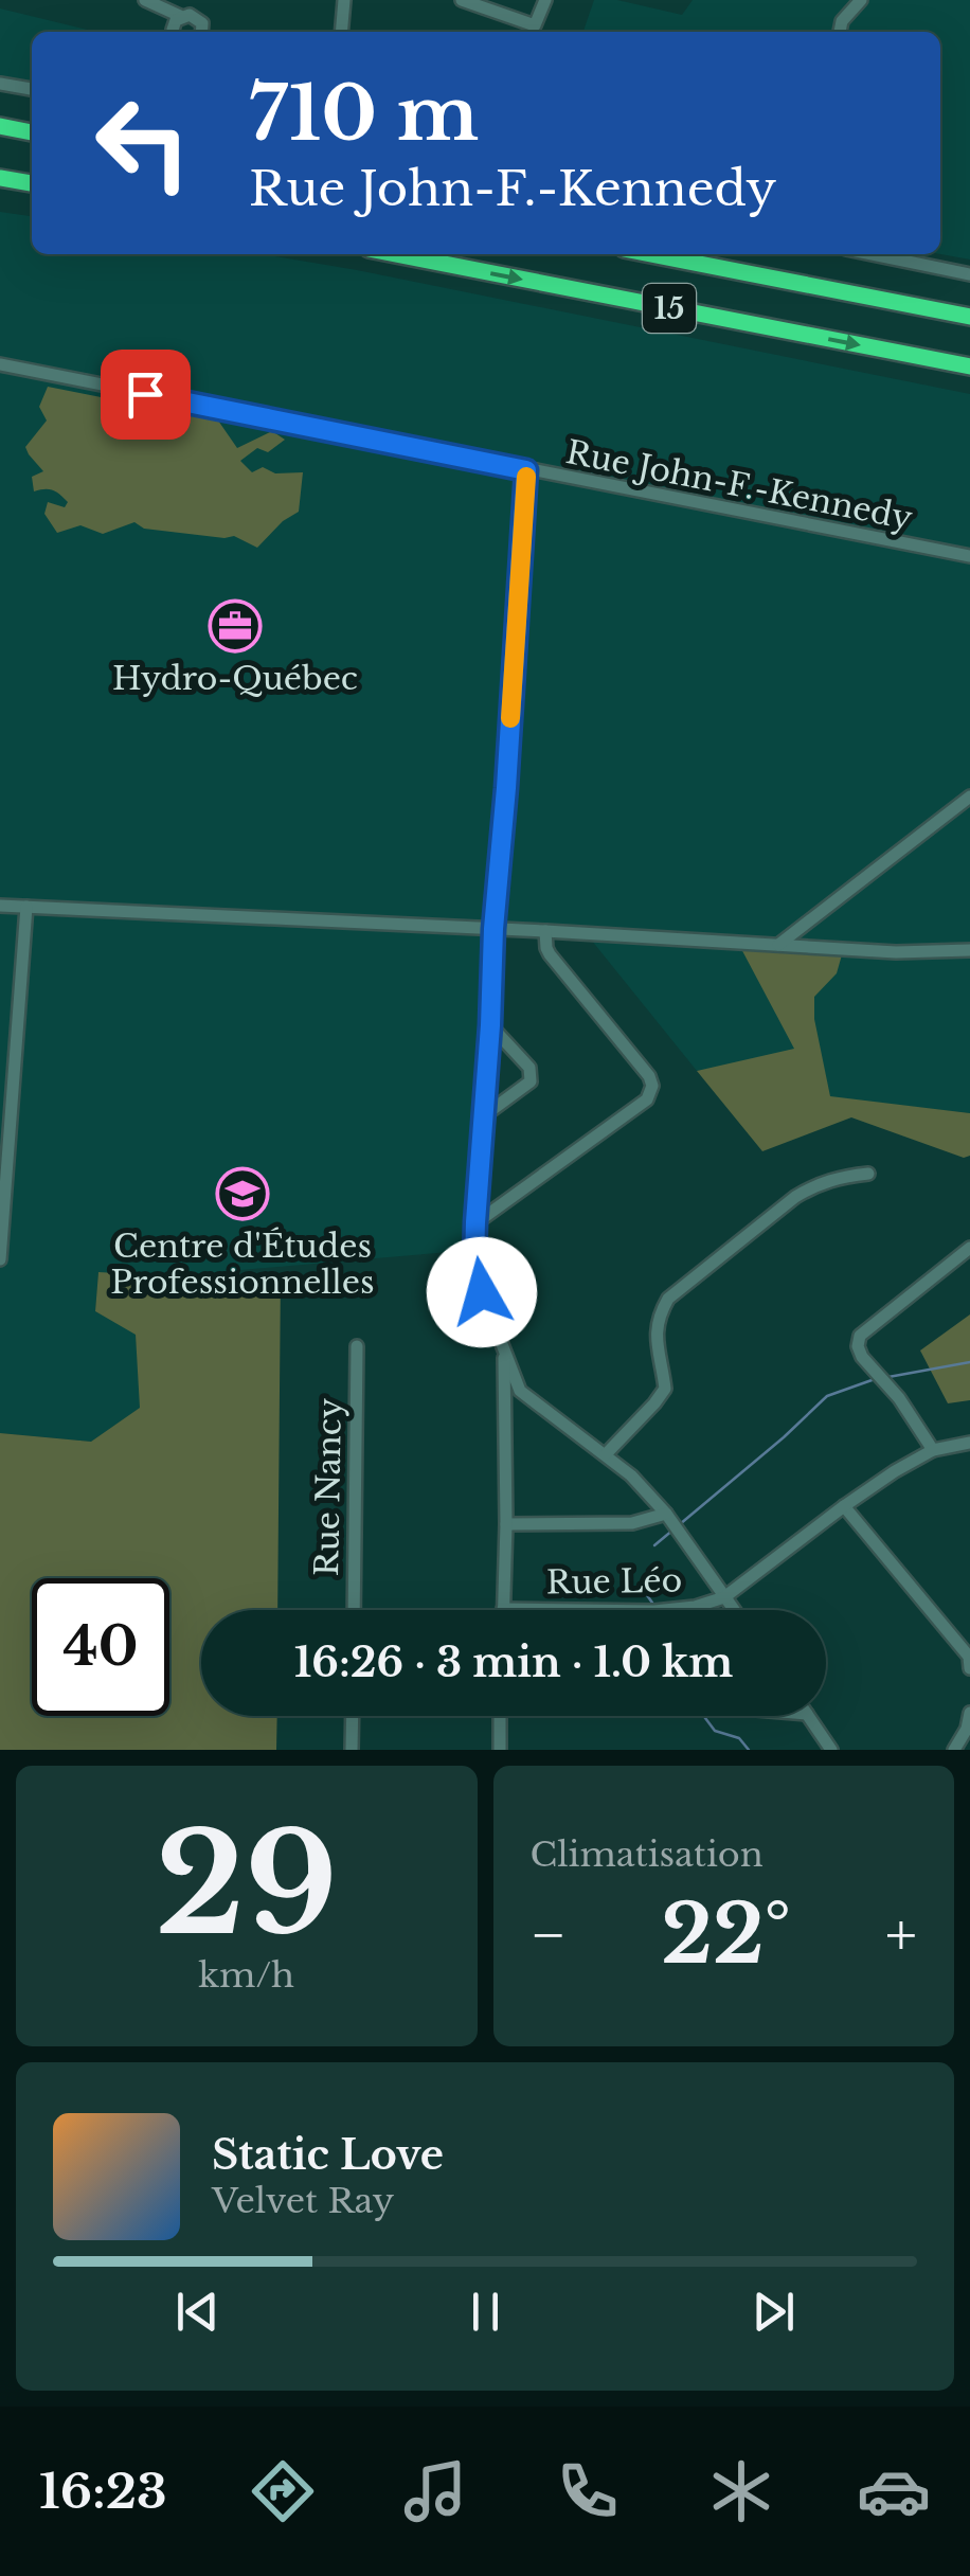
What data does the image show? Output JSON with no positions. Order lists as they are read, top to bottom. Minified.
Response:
{"streets":{"highway":["15"],"street":["Rue John-F.-Kennedy","Rue Nancy","Rue Léo"]},"places":{"office":["Hydro-Québec"],"school or university":["Centre d'Études Professionnelles"]},"page":{"turn":["710 m","Rue John-F.-Kennedy"],"limit":"40","trip":"16:26 · 3 min · 1.0 km","tile":[["29","km/h"],"Climatisation"],"heat":["−","22°","+"],"song":["Static Love","Velvet Ray"],"tabs":"16:23"}}
